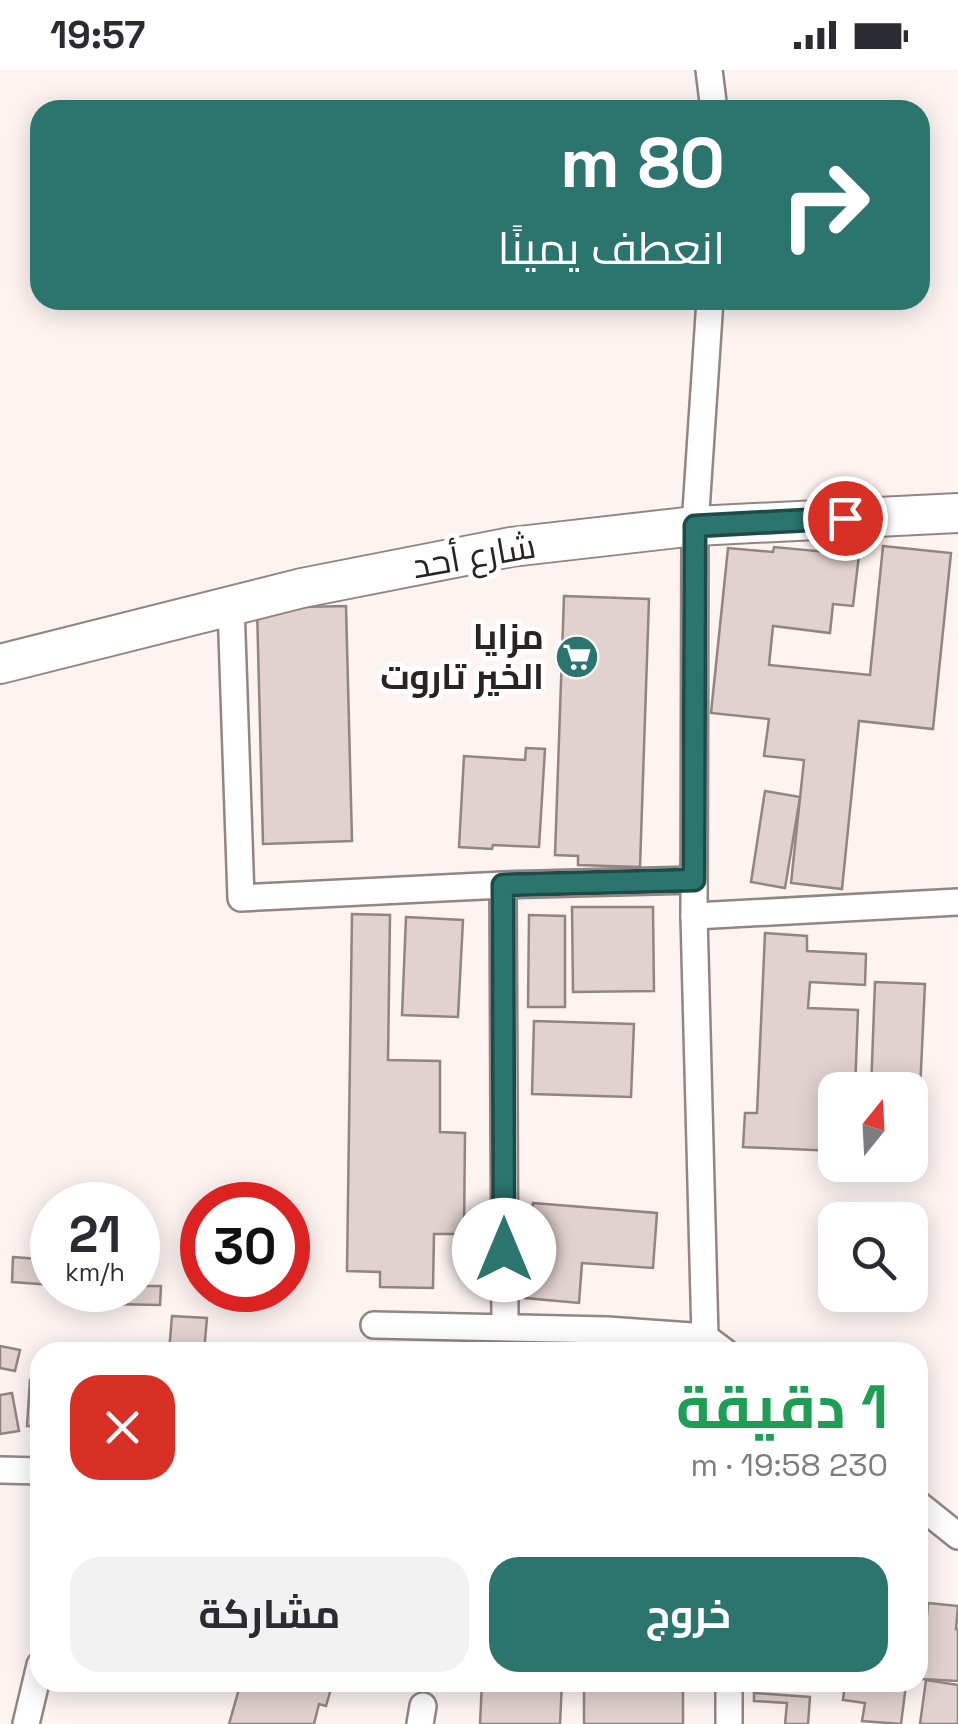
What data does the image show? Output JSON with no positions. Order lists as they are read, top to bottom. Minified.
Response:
{"streets":{"main road":["شارع أحد"]},"places":{"supermarket":["مزايا الخير تاروت"]},"north":"top","page":{"status":"19:57","turn":["80 m","انعطف يمينًا"],"speed":"21 km/h","limit":"30","heading":["1 دقيقة","230 m · 19:58"],"buttons":["خروج","مشاركة"]}}
